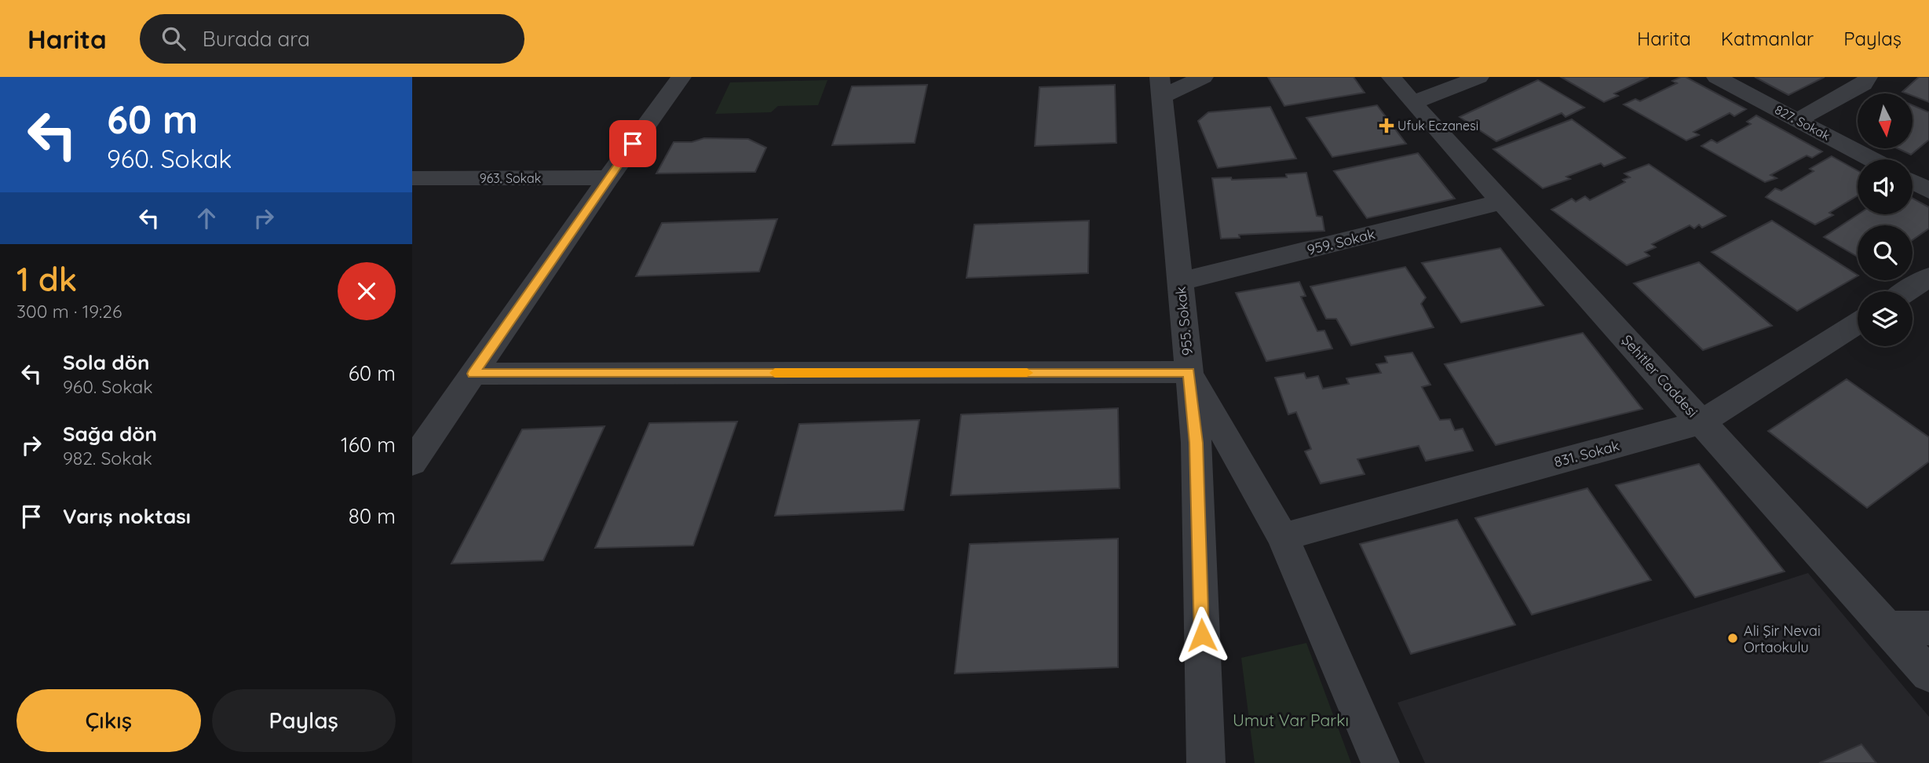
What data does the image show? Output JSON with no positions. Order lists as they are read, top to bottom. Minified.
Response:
{"streets":{"street":["827. Sokak","963. Sokak","959. Sokak","955. Sokak","Şehitler Caddesi","831. Sokak"]},"crossings":[["959. Sokak","955. Sokak"],["959. Sokak","Şehitler Caddesi"],["Şehitler Caddesi","831. Sokak"]],"parks":["Umut Var Parkı"],"places":{"health":["Ufuk Eczanesi"],"other":["Ali Şir Nevai Ortaokulu"]},"north":"bottom","page":{"header":"Harita","search":"Burada ara","nav":["Harita","Katmanlar","Paylaş"],"turn":["60 m","960. Sokak"],"heading":["1 dk","300 m · 19:26"],"list":[{"name":"Sola dön","note":"960. Sokak","value":"60 m"},{"name":"Sağa dön","note":"982. Sokak","value":"160 m"},{"name":"Varış noktası","value":"80 m"}],"buttons":["Çıkış","Paylaş"]}}
